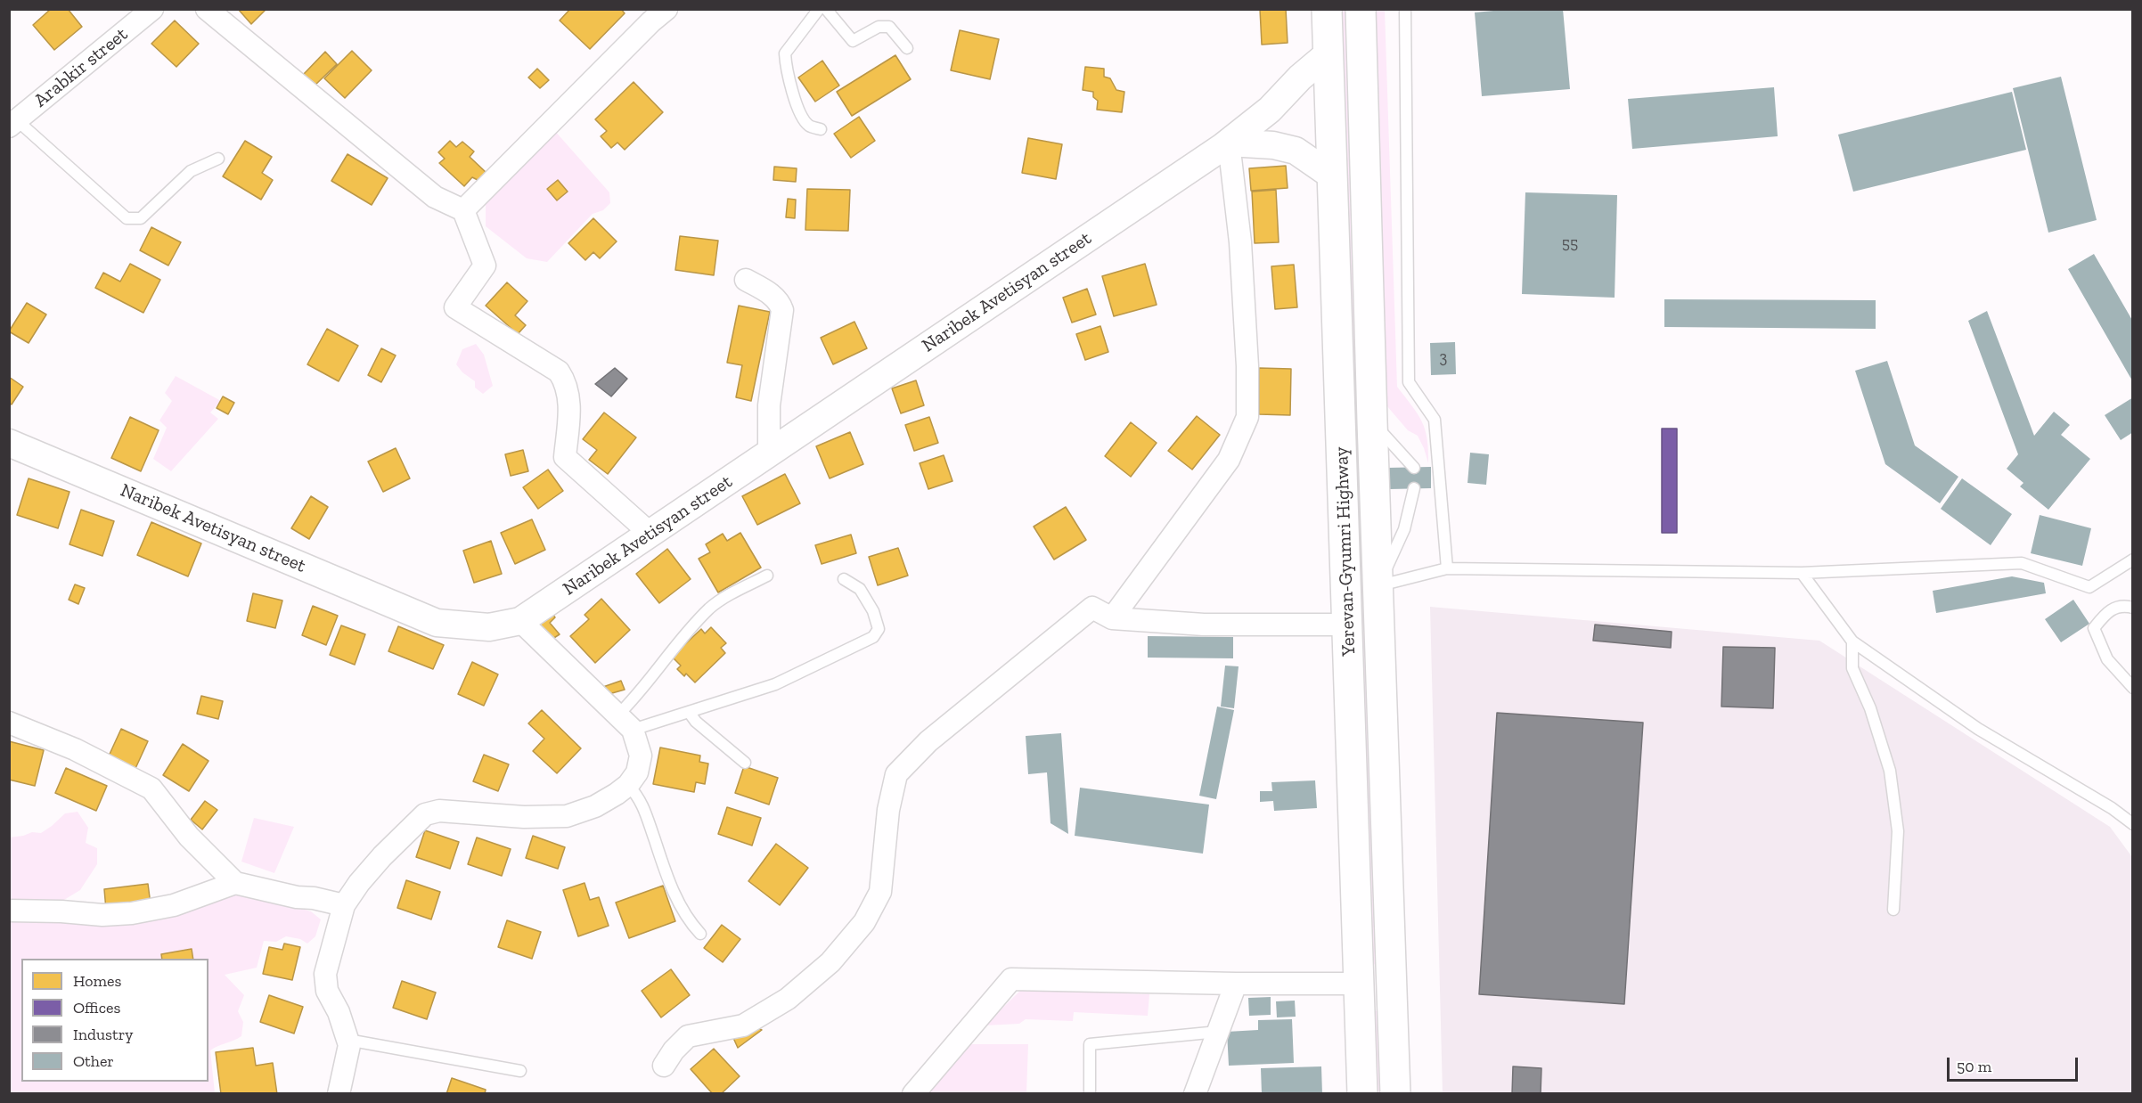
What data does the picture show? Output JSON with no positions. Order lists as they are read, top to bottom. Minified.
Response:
{"streets":{"highway":["Yerevan-Gyumri Highway"],"street":["Arabkir street","Naribek Avetisyan street"]},"crossings":[["Naribek Avetisyan street","Yerevan-Gyumri Highway"]],"house_numbers":["55","3"],"legend":["Homes","Offices","Industry","Other"],"scale_bar":"50 m"}
